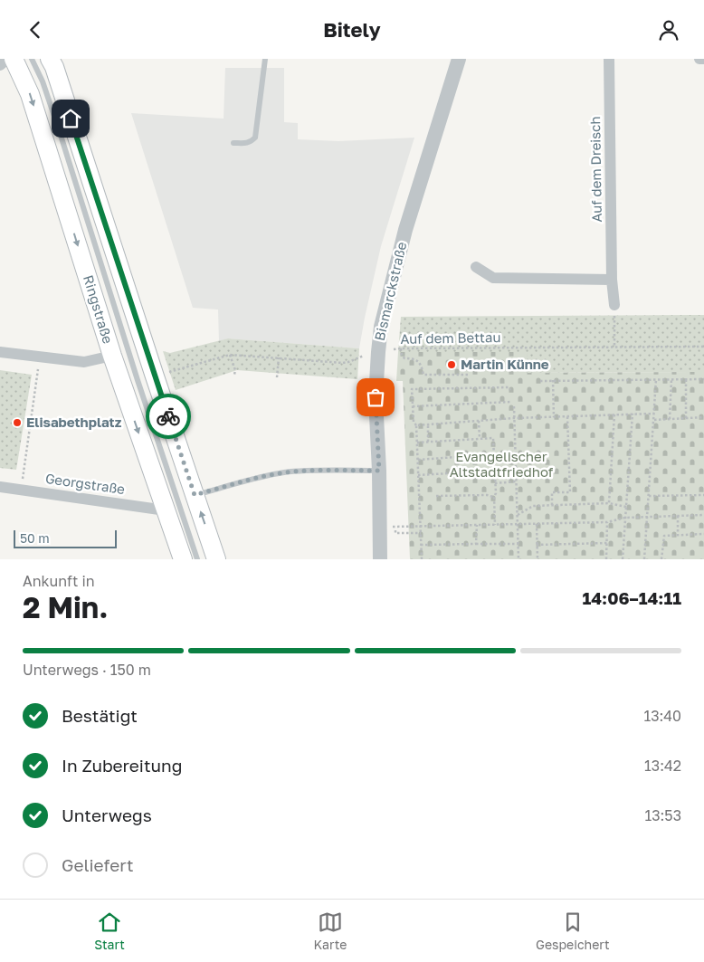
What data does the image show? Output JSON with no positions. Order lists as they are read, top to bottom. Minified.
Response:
{"streets":{"main road":["Ringstraße"],"street":["Auf dem Dreisch","Bismarckstraße","Georgstraße"],"path":["Auf dem Bettau"]},"crossings":[["Bismarckstraße","Auf dem Bettau"],["Ringstraße","Georgstraße"]],"parks":["Evangelischer Altstadtfriedhof"],"places":["Martin Künne","Elisabethplatz"],"scale_bar":"50 m","page":{"header":"Bitely","scale":"50 m","heading":["2 Min.","Ankunft in","14:06–14:11"],"bar":"Unterwegs · 150 m","list":[["Bestätigt","13:40"],["In Zubereitung","13:42"],["Unterwegs","13:53"],"Geliefert"],"tabs":["Start","Karte","Gespeichert"]}}
